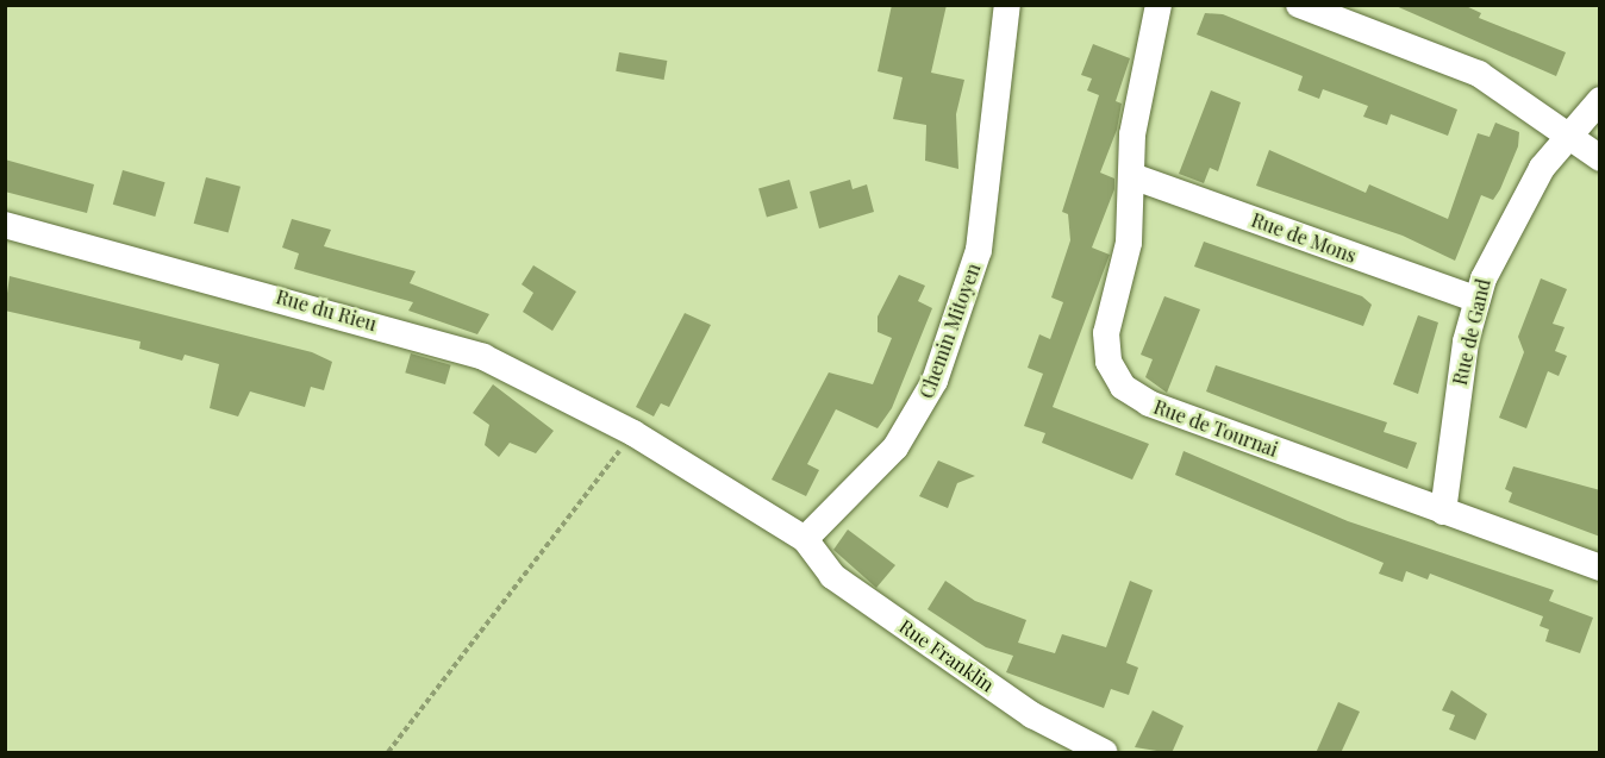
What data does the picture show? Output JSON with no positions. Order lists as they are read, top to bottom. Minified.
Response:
{"streets":{"street":["Rue de Mons","Rue du Rieu","Chemin Mitoyen","Rue de Gand","Rue de Tournai","Rue Franklin"]},"crossings":[["Rue de Mons","Rue de Gand"],["Rue de Mons","Rue de Tournai"],["Chemin Mitoyen","Rue Franklin"],["Rue de Gand","Rue de Tournai"]]}
